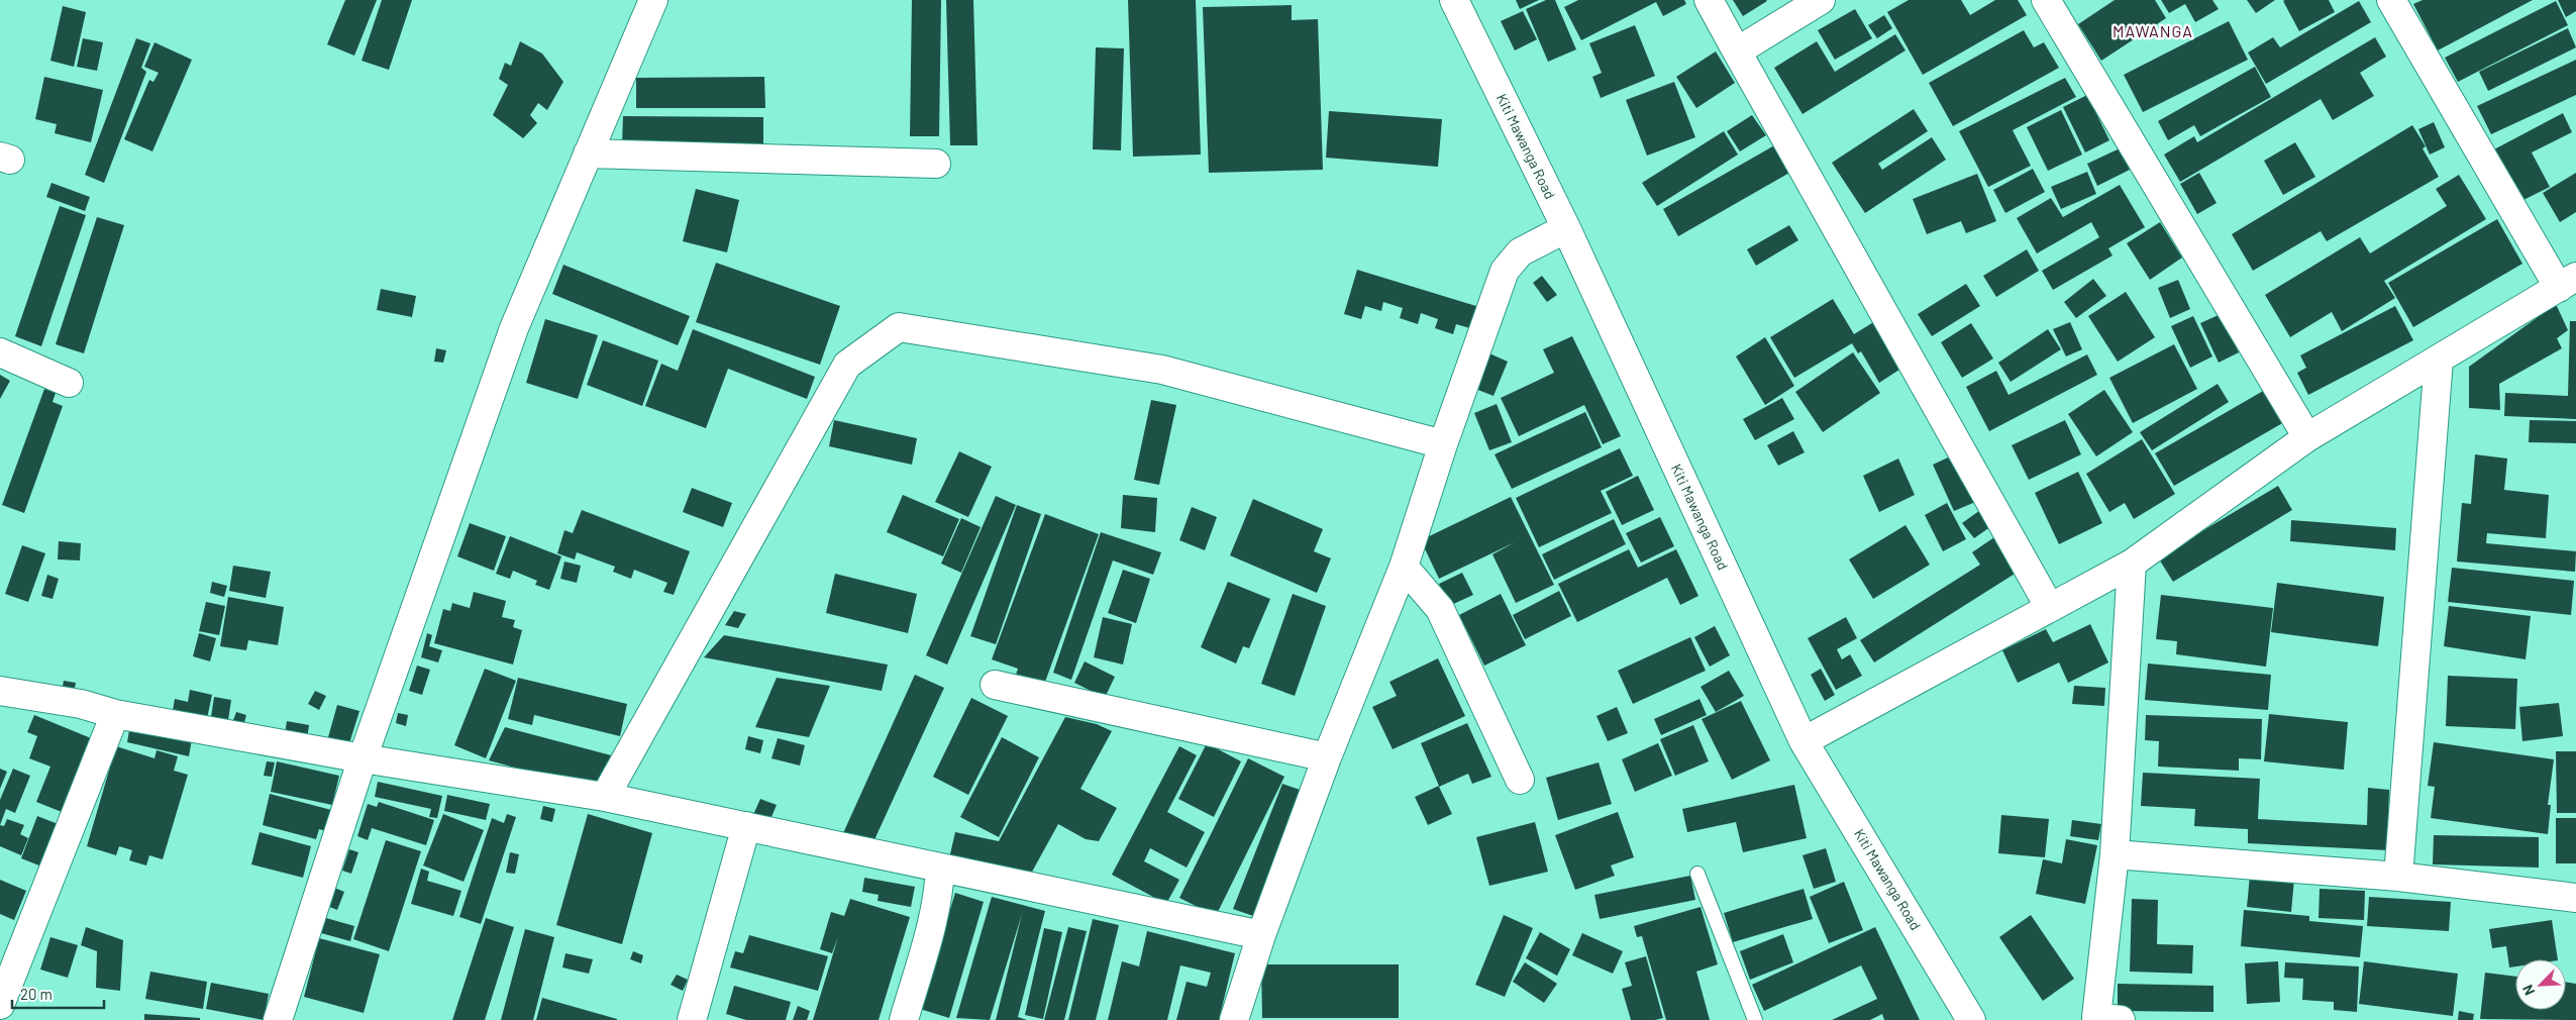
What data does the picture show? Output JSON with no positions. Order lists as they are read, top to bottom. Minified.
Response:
{"streets":{"street":["Kiti Mawanga Road"]},"districts":["MAWANGA"],"scale_bar":"20 m","north":"bottom left"}
